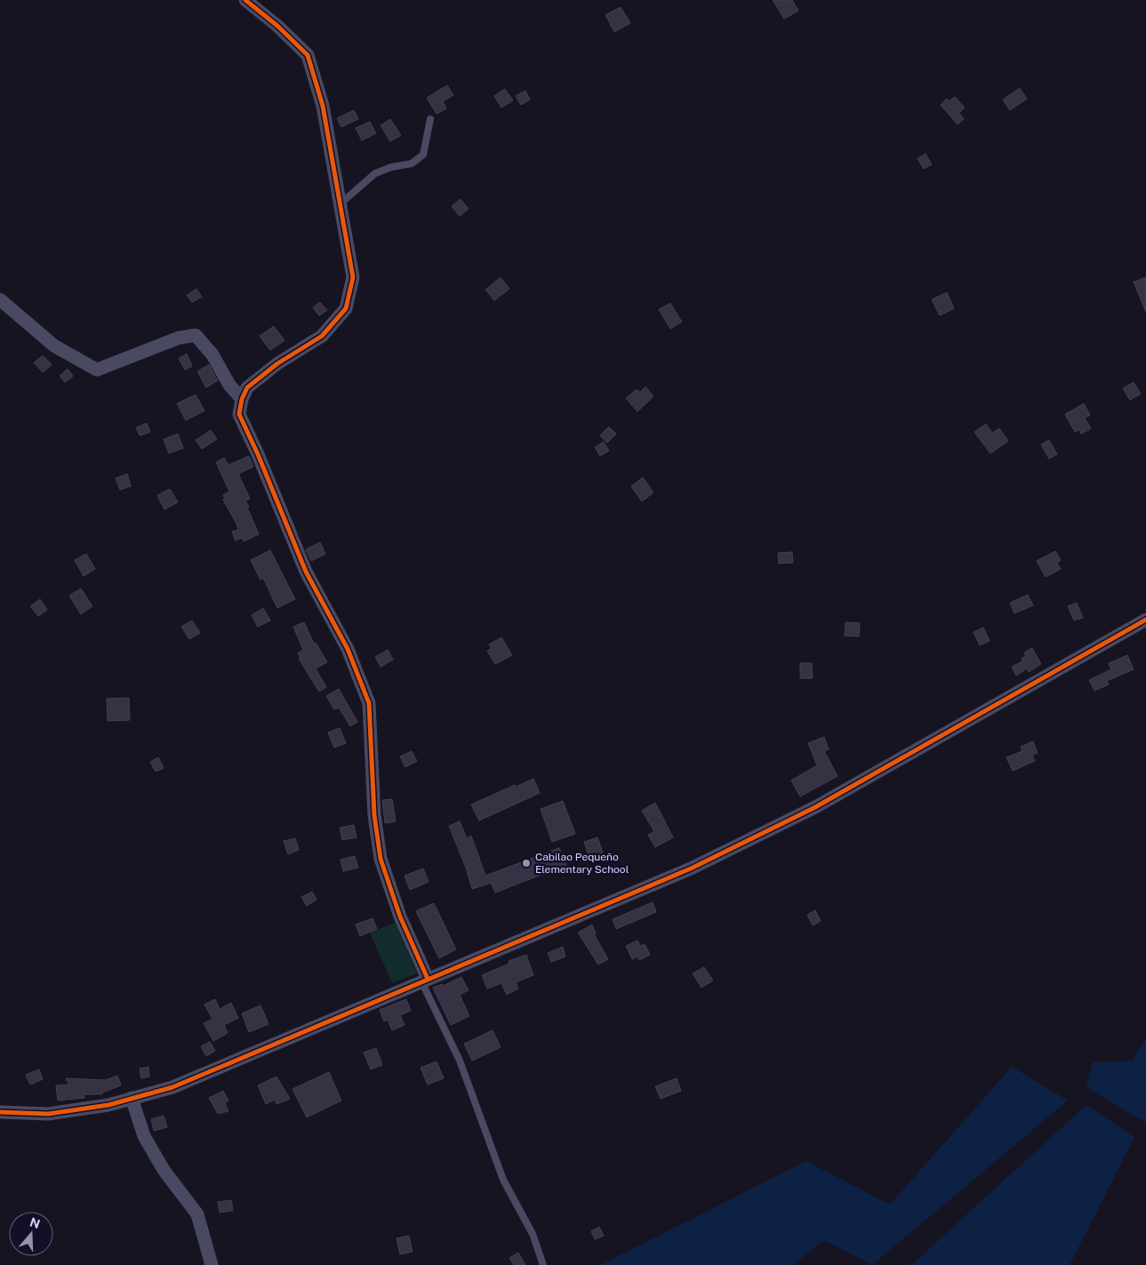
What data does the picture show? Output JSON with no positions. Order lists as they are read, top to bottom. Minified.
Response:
{"places":["Cabilao Pequeño Elementary School"],"north":"top"}
